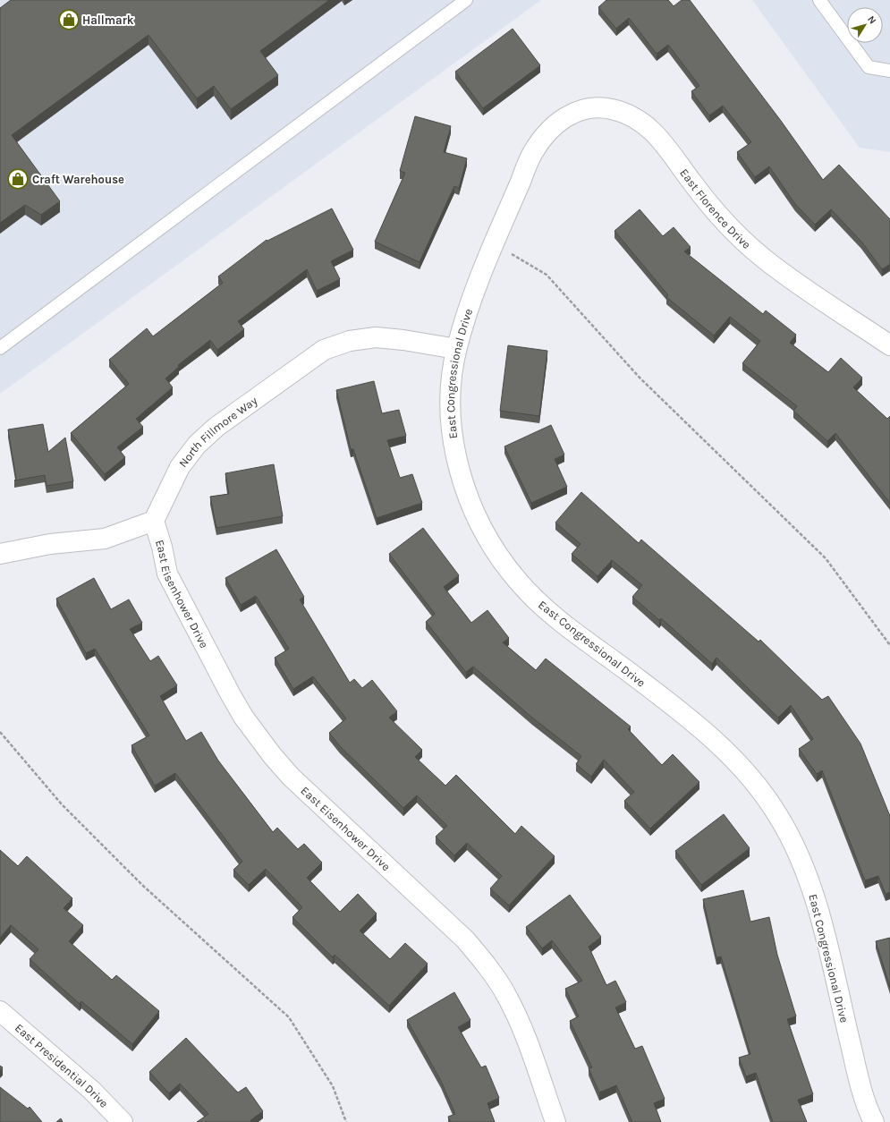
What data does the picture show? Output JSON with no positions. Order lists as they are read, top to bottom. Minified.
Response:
{"streets":{"street":["East Florence Drive","East Congressional Drive","North Fillmore Way","East Eisenhower Drive","East Presidential Drive"]},"crossings":[["East Florence Drive","East Congressional Drive"],["East Congressional Drive","North Fillmore Way"],["North Fillmore Way","East Eisenhower Drive"]],"places":{"shop":["Hallmark","Craft Warehouse"]},"north":"top right"}
